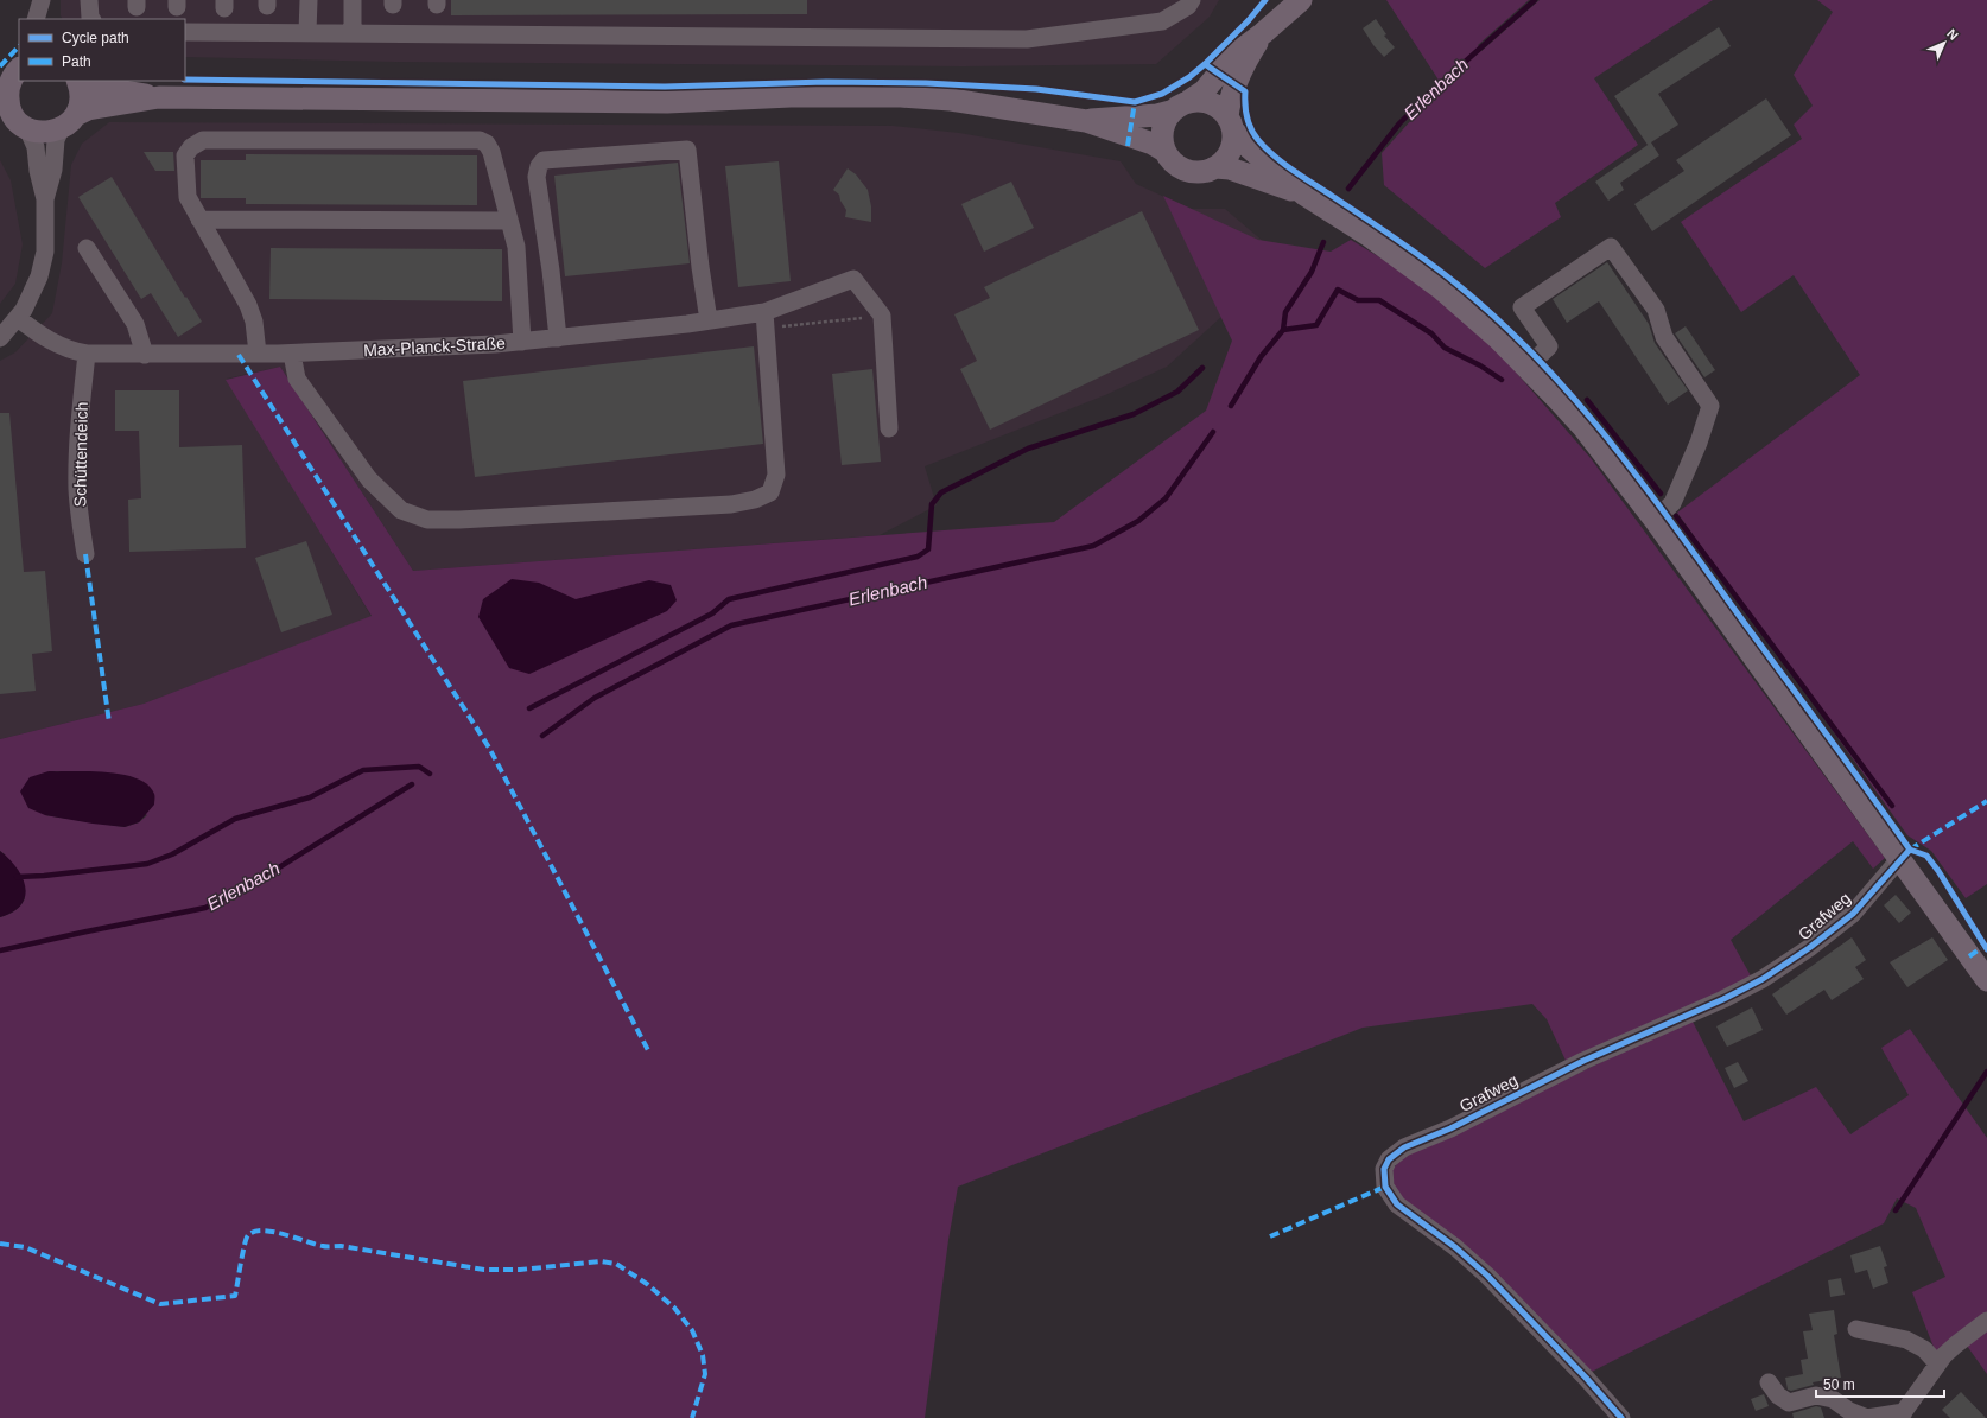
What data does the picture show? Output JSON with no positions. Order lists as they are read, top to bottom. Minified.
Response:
{"streets":{"street":["Max-Planck-Straße","Schüttendeich","Grafweg"]},"crossings":[["Max-Planck-Straße","Schüttendeich"]],"water":["Erlenbach"],"legend":["Cycle path","Path"],"scale_bar":"50 m","north":"top right"}
